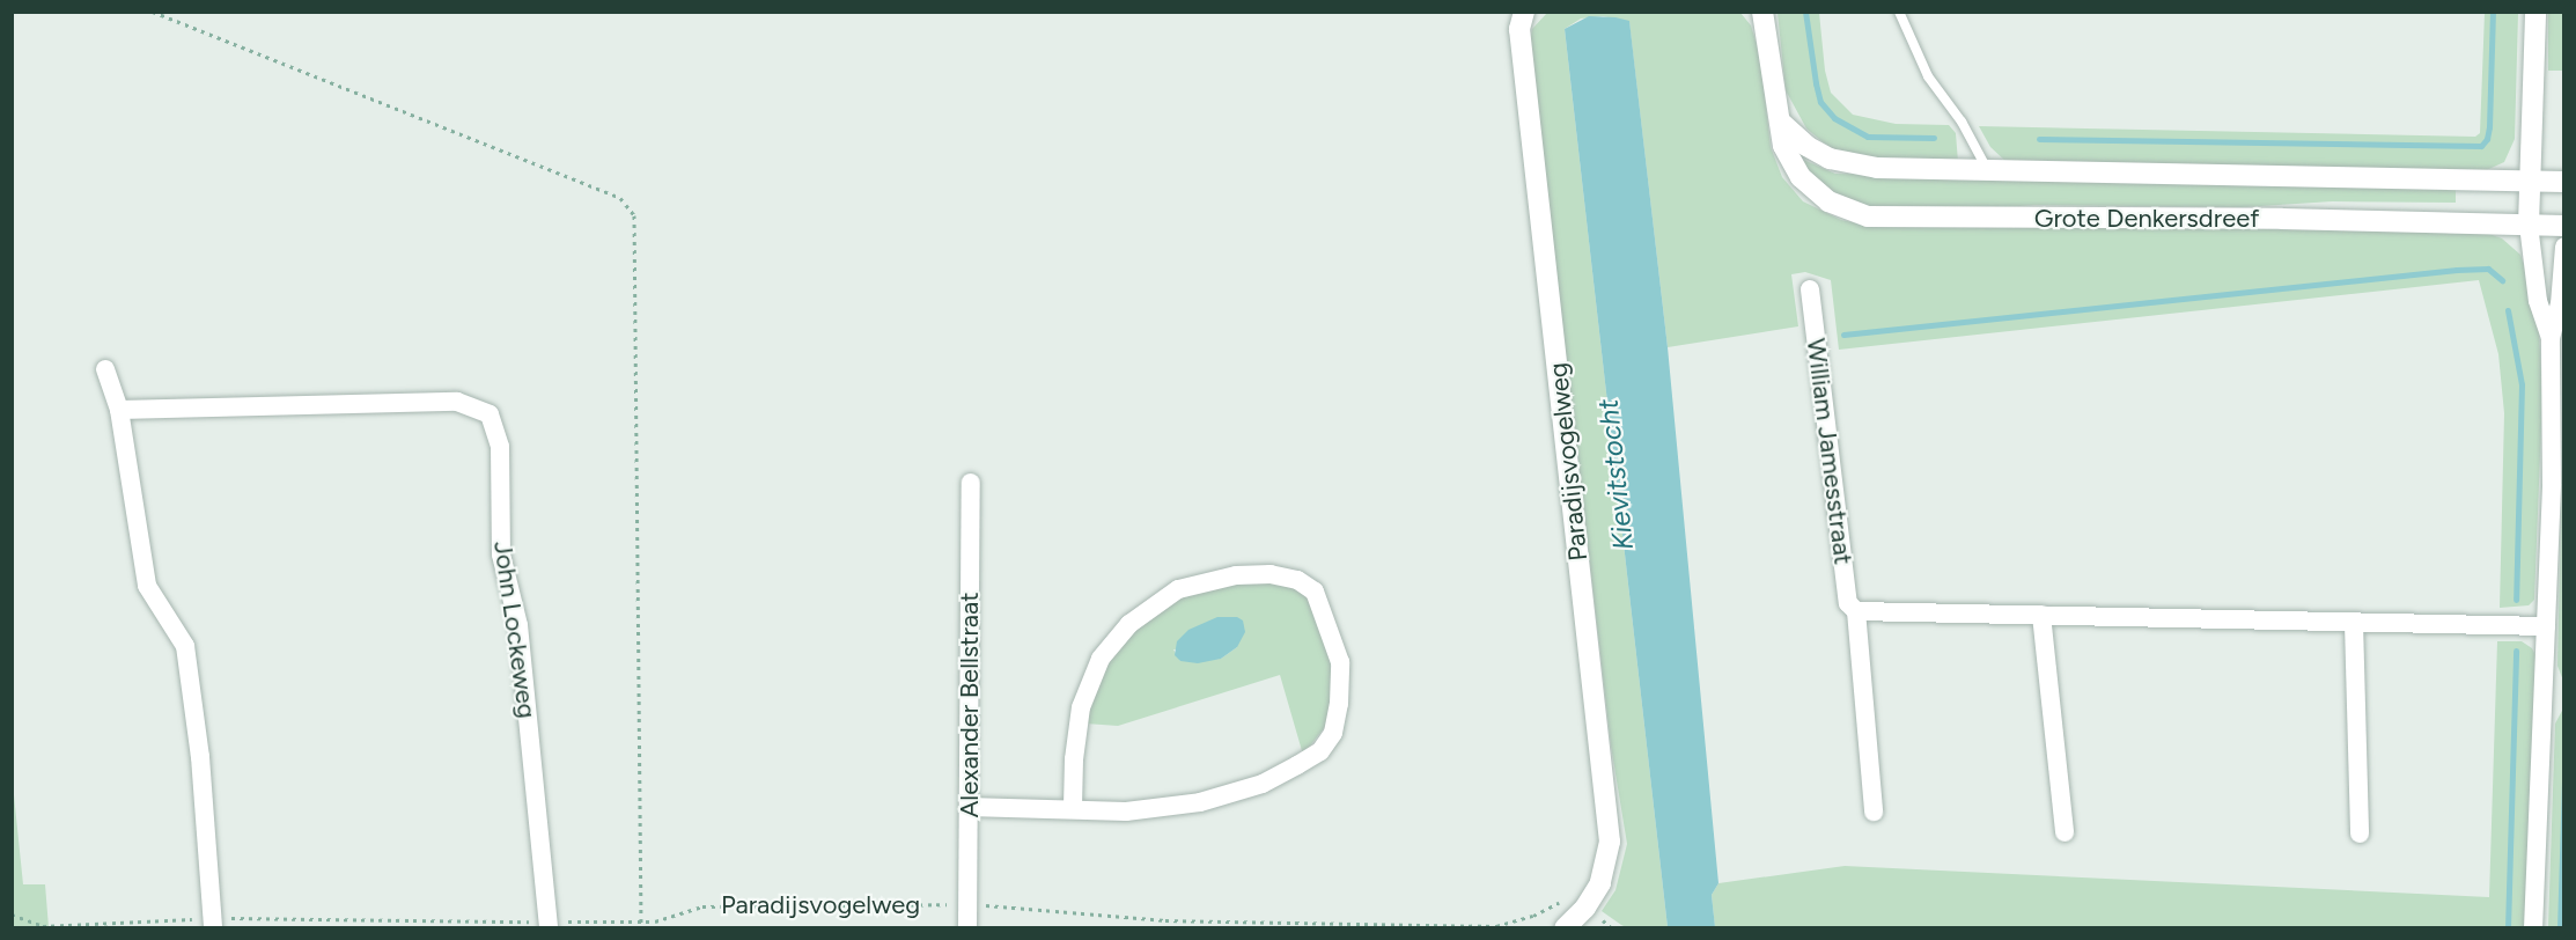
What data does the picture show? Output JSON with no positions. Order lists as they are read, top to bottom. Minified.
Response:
{"streets":{"street":["Grote Denkersdreef","William Jamesstraat","Paradijsvogelweg","John Lockeweg","Alexander Bellstraat"]},"crossings":[["Paradijsvogelweg","John Lockeweg"],["Paradijsvogelweg","Alexander Bellstraat"]],"water":["Kievitstocht"]}
